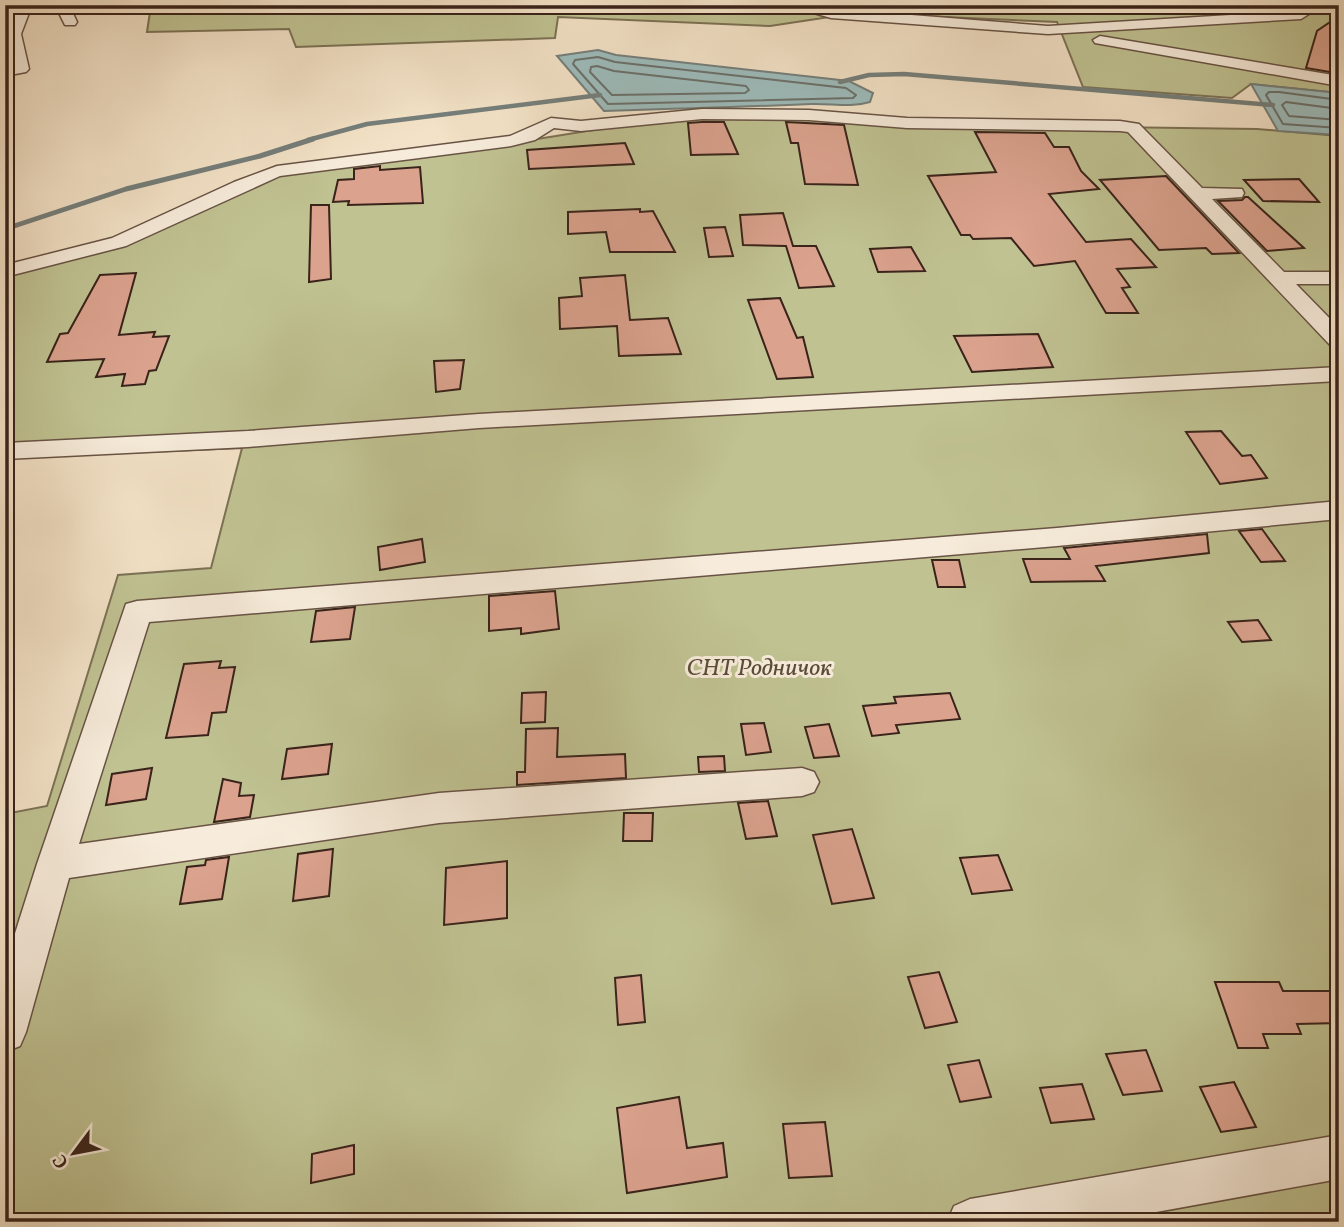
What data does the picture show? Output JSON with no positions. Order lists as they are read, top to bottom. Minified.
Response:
{"parks":["СНТ Родничок"],"north":"bottom left"}
